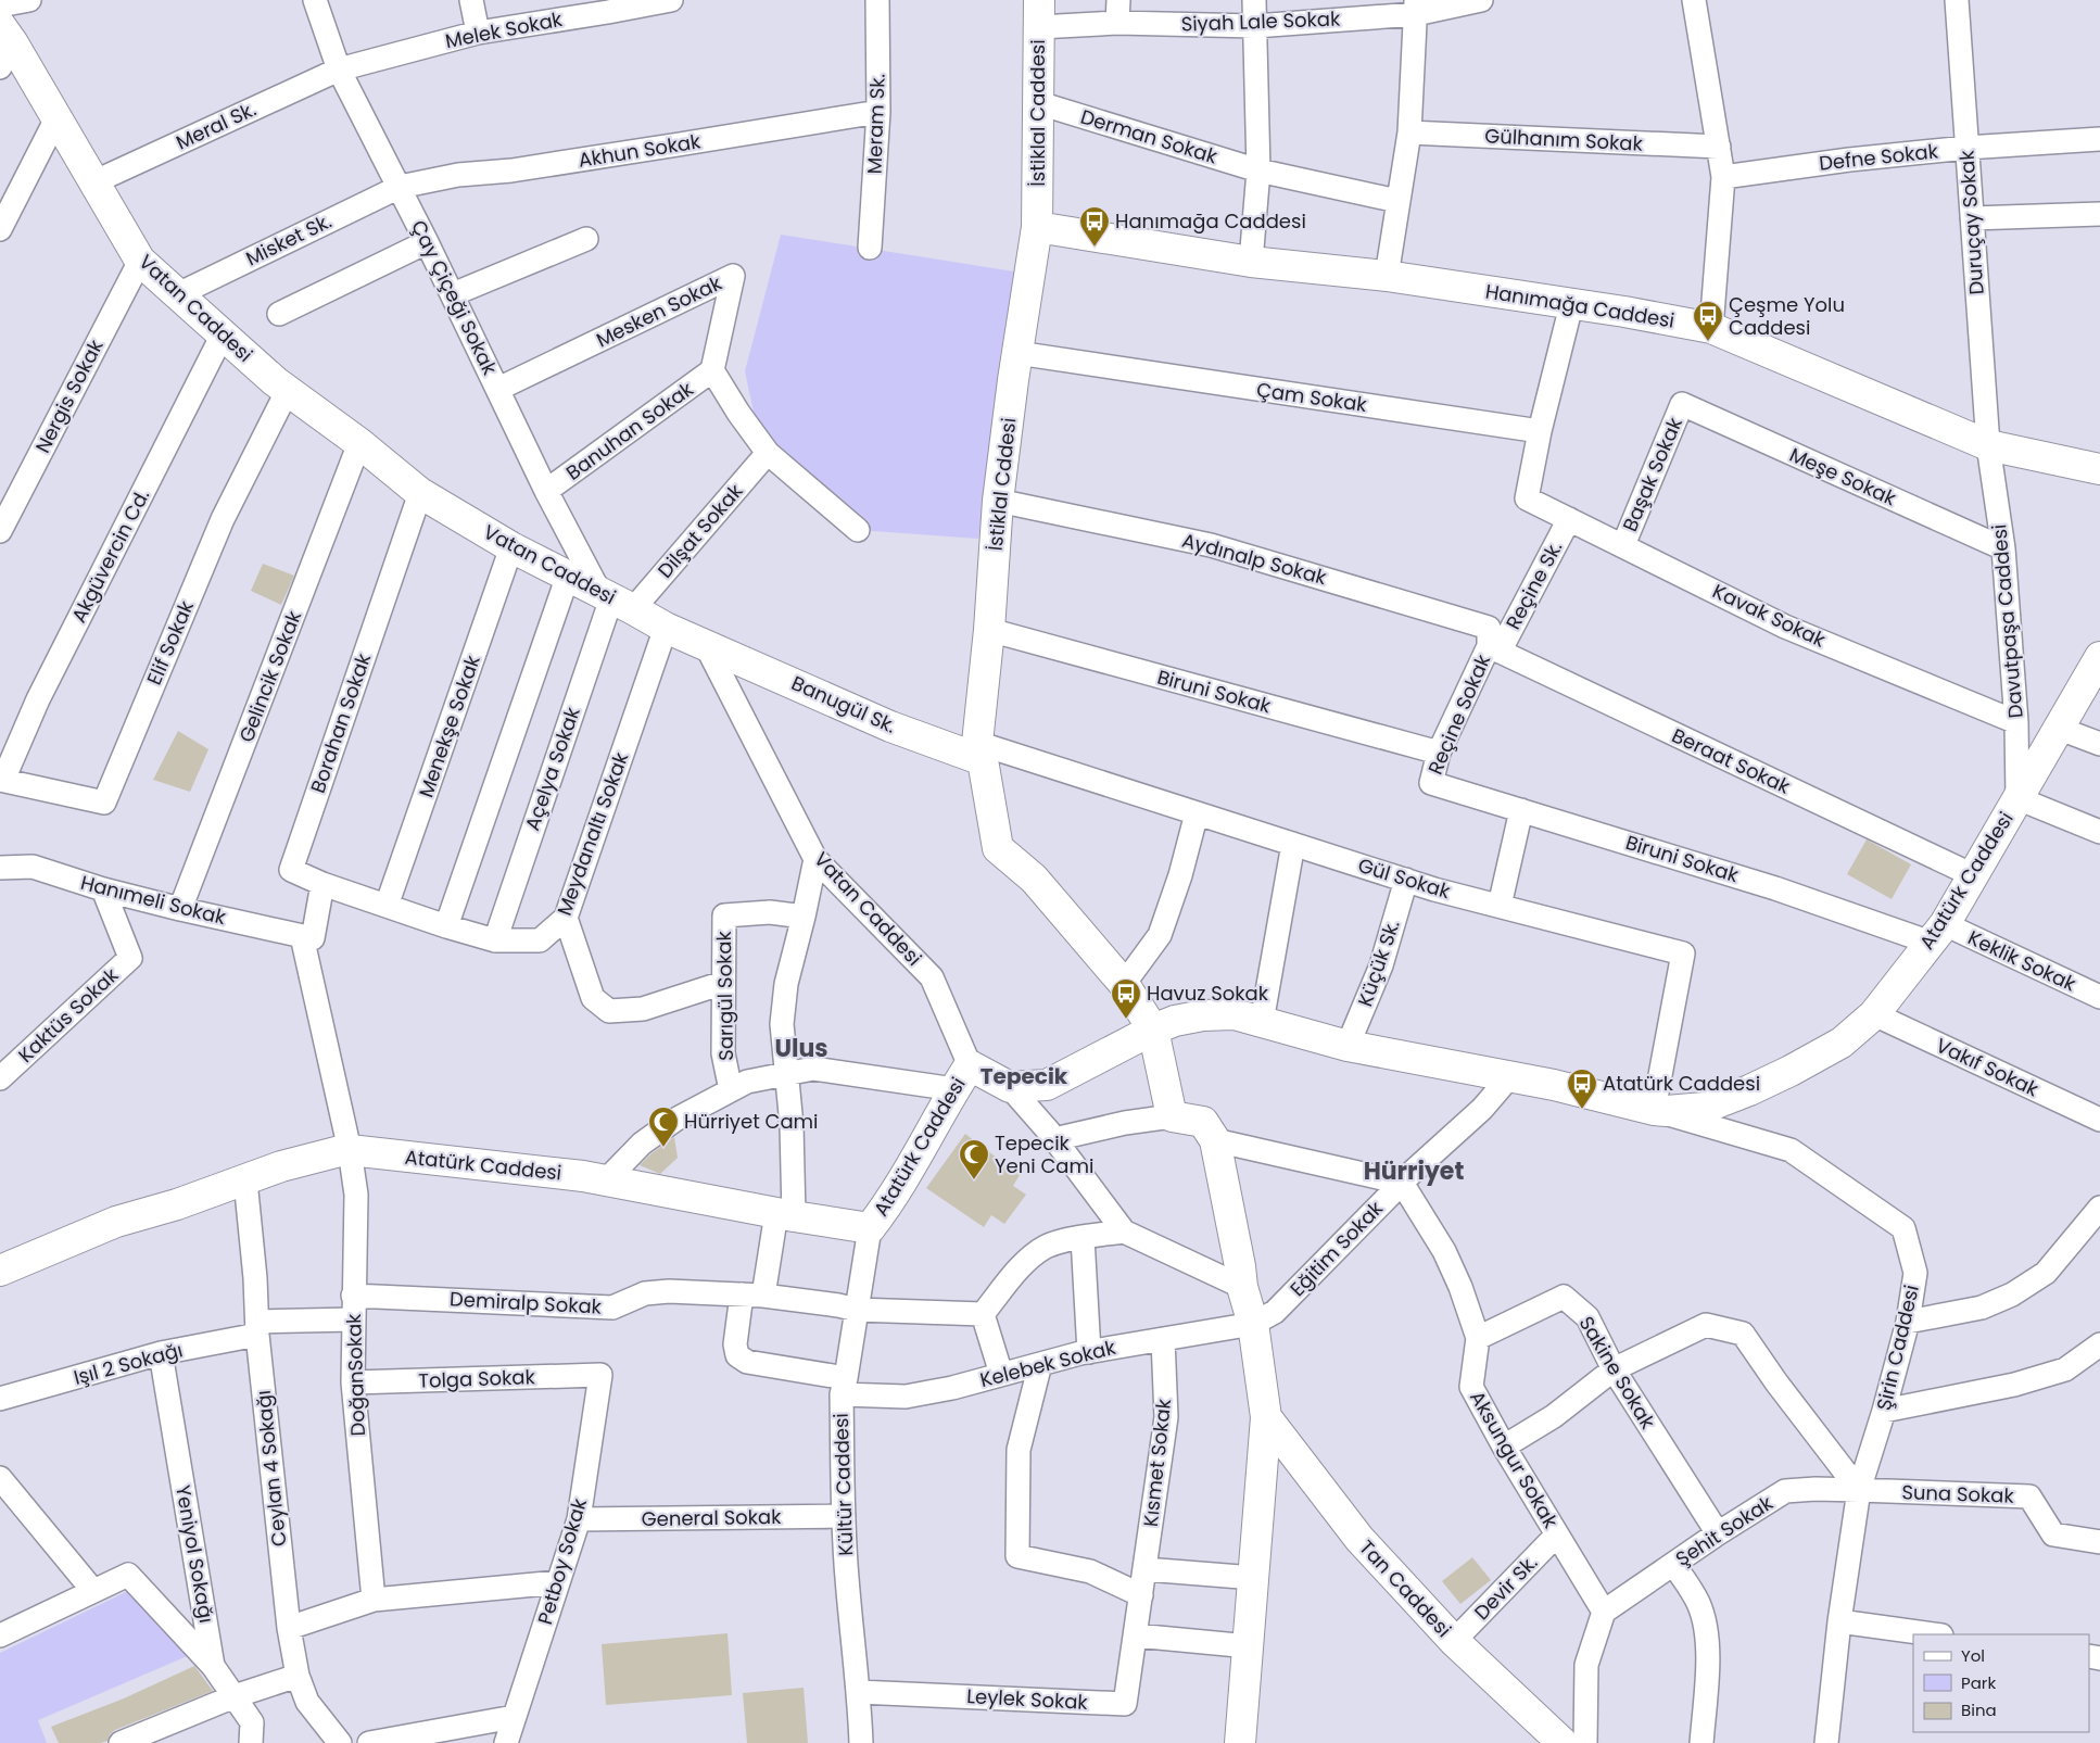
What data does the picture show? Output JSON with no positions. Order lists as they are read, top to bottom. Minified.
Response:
{"streets":{"main road":["İstiklal Caddesi","Hanımağa Caddesi","Vatan Caddesi","İstiklal Cddesi","Banugül Sk.","Atatürk Caddesi","Tan Caddesi"],"street":["Siyah Lale Sokak","Melek Sokak","Meram Sk.","Meral Sk.","Derman Sokak","Gülhanım Sokak","Akhun Sokak","Defne Sokak","Duruçay Sokak","Misket Sk.","Çay Çiçeği Sokak","Mesken Sokak","Nergis Sokak","Çam Sokak","Banuhan Sokak","Başak Sokak","Meşe Sokak","Dilşat Sokak","Akgüvercin Cd.","Aydınalp Sokak","Reçine Sk.","Kavak Sokak","Davutpaşa Caddesi","Elif Sokak","Gelincik Sokak","Biruni Sokak","Reçine Sokak","Borahan Sokak","Menekşe Sokak","Beraat Sokak","Açelya Sokak","Meydanaltı Sokak","Gül Sokak","Hanımeli Sokak","Keklik Sokak","Küçük Sk.","Sarıgül Sokak","Kaktüs Sokak","Vakıf Sokak","Eğitim Sokak","Demiralp Sokak","Şirin Caddesi","Işıl 2 Sokağı","Kelebek Sokak","Sakine Sokak","DoğanSokak","Tolga Sokak","Aksungur Sokak","Kısmet Sokak","Ceylan 4 Sokağı","Kültür Caddesi","Suna Sokak","General Sokak","Şehit Sokak","Yeniyol Sokağı","Petboy Sokak","Devir Sk.","Leylek Sokak"]},"crossings":[["Siyah Lale Sokak","İstiklal Caddesi"],["Melek Sokak","Meral Sk."],["Melek Sokak","Çay Çiçeği Sokak"],["İstiklal Caddesi","Derman Sokak"],["İstiklal Caddesi","Hanımağa Caddesi"],["İstiklal Caddesi","İstiklal Cddesi"],["Meram Sk.","Akhun Sokak"],["Meral Sk.","Çay Çiçeği Sokak"],["Meral Sk.","Vatan Caddesi"],["Akhun Sokak","Misket Sk."],["Akhun Sokak","Çay Çiçeği Sokak"],["Defne Sokak","Duruçay Sokak"],["Duruçay Sokak","Hanımağa Caddesi"],["Duruçay Sokak","Davutpaşa Caddesi"],["Misket Sk.","Çay Çiçeği Sokak"],["Misket Sk.","Vatan Caddesi"],["Çay Çiçeği Sokak","Vatan Caddesi"],["Çay Çiçeği Sokak","Mesken Sokak"],["Çay Çiçeği Sokak","Banuhan Sokak"],["Çay Çiçeği Sokak","Dilşat Sokak"],["Çay Çiçeği Sokak","Açelya Sokak"],["Hanımağa Caddesi","İstiklal Cddesi"],["Hanımağa Caddesi","Davutpaşa Caddesi"],["Vatan Caddesi","Nergis Sokak"],["Vatan Caddesi","Dilşat Sokak"],["Vatan Caddesi","Akgüvercin Cd."],["Vatan Caddesi","Elif Sokak"],["Vatan Caddesi","Gelincik Sokak"],["Vatan Caddesi","Banugül Sk."],["Vatan Caddesi","Borahan Sokak"],["Vatan Caddesi","Menekşe Sokak"],["Vatan Caddesi","Açelya Sokak"],["Vatan Caddesi","Meydanaltı Sokak"],["Vatan Caddesi","Atatürk Caddesi"],["Mesken Sokak","Banuhan Sokak"],["Çam Sokak","İstiklal Cddesi"],["Çam Sokak","Kavak Sokak"],["Başak Sokak","Meşe Sokak"],["Başak Sokak","Kavak Sokak"],["Meşe Sokak","Davutpaşa Caddesi"],["İstiklal Cddesi","Aydınalp Sokak"],["İstiklal Cddesi","Biruni Sokak"],["İstiklal Cddesi","Banugül Sk."],["İstiklal Cddesi","Gül Sokak"],["İstiklal Cddesi","Atatürk Caddesi"],["Dilşat Sokak","Açelya Sokak"],["Akgüvercin Cd.","Elif Sokak"],["Aydınalp Sokak","Reçine Sk."],["Aydınalp Sokak","Reçine Sokak"],["Aydınalp Sokak","Beraat Sokak"],["Reçine Sk.","Kavak Sokak"],["Reçine Sk.","Reçine Sokak"],["Reçine Sk.","Beraat Sokak"],["Kavak Sokak","Davutpaşa Caddesi"],["Davutpaşa Caddesi","Atatürk Caddesi"],["Gelincik Sokak","Hanımeli Sokak"],["Biruni Sokak","Reçine Sokak"],["Biruni Sokak","Atatürk Caddesi"],["Biruni Sokak","Keklik Sokak"],["Banugül Sk.","Gül Sokak"],["Reçine Sokak","Beraat Sokak"],["Borahan Sokak","Meydanaltı Sokak"],["Menekşe Sokak","Meydanaltı Sokak"],["Beraat Sokak","Atatürk Caddesi"],["Açelya Sokak","Meydanaltı Sokak"],["Gül Sokak","Atatürk Caddesi"],["Gül Sokak","Küçük Sk."],["Gül Sokak","Şirin Caddesi"],["Atatürk Caddesi","Keklik Sokak"],["Atatürk Caddesi","Küçük Sk."],["Atatürk Caddesi","Vakıf Sokak"],["Atatürk Caddesi","Eğitim Sokak"],["Atatürk Caddesi","Şirin Caddesi"],["Atatürk Caddesi","DoğanSokak"],["Atatürk Caddesi","Ceylan 4 Sokağı"],["Atatürk Caddesi","Kültür Caddesi"],["Hanımeli Sokak","Kaktüs Sokak"],["Eğitim Sokak","Kelebek Sokak"],["Eğitim Sokak","Aksungur Sokak"],["Demiralp Sokak","Kelebek Sokak"],["Demiralp Sokak","DoğanSokak"],["Demiralp Sokak","Kültür Caddesi"],["Şirin Caddesi","Suna Sokak"],["Şirin Caddesi","Şehit Sokak"],["Işıl 2 Sokağı","DoğanSokak"],["Işıl 2 Sokağı","Ceylan 4 Sokağı"],["Işıl 2 Sokağı","Yeniyol Sokağı"],["Kelebek Sokak","Kısmet Sokak"],["Kelebek Sokak","Kültür Caddesi"],["Sakine Sokak","Aksungur Sokak"],["Sakine Sokak","Şehit Sokak"],["DoğanSokak","Tolga Sokak"],["Tolga Sokak","Petboy Sokak"],["Aksungur Sokak","Şehit Sokak"],["Aksungur Sokak","Devir Sk."],["Kısmet Sokak","Leylek Sokak"],["Kültür Caddesi","General Sokak"],["Kültür Caddesi","Leylek Sokak"],["Suna Sokak","Şehit Sokak"],["General Sokak","Petboy Sokak"],["Devir Sk.","Tan Caddesi"]],"districts":["Ulus","Tepecik","Hürriyet"],"places":{"bus stop":["Hanımağa Caddesi","Çeşme Yolu Caddesi","Havuz Sokak","Atatürk Caddesi"],"mosque":["Hürriyet Cami","Tepecik Yeni Cami"]},"legend":["Yol","Park","Bina"]}
